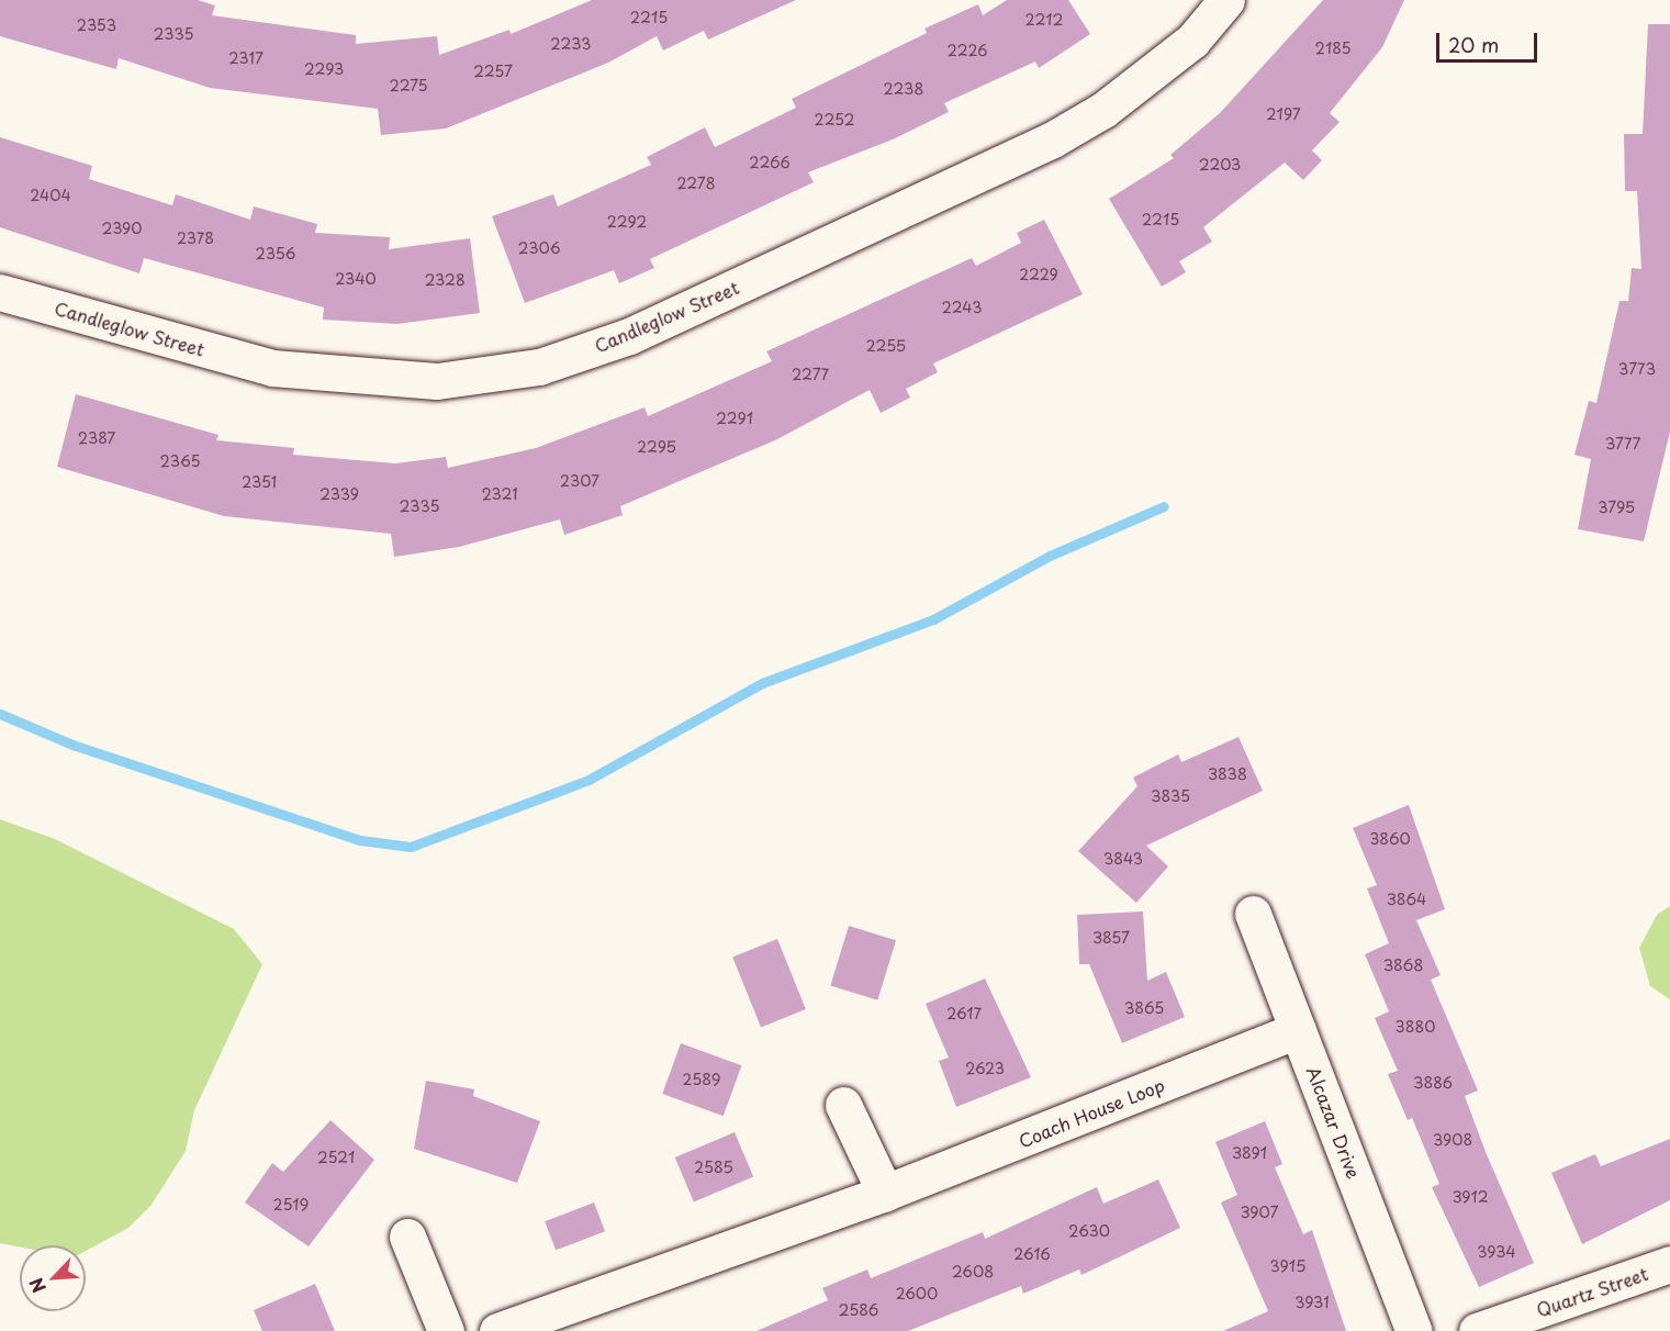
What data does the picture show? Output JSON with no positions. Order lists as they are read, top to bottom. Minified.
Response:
{"streets":{"street":["Candleglow Street","Coach House Loop","Alcazar Drive","Quartz Street"]},"crossings":[["Coach House Loop","Alcazar Drive"]],"house_numbers":["2215","2212","2353","2335","2233","2185","2226","2317","2293","2257","2275","2238","2197","2252","2266","2203","2278","2404","2215","2292","2390","2378","2306","2356","2229","2340","2328","2243","2255","3773","2277","2291","2387","3777","2295","2365","2307","2351","2339","2321","2335","3795","3838","3835","3860","3843","3864","3857","3868","3865","2617","3880","2623","2589","3886","3908","3891","2521","2585","3912","2519","3907","2630","3934","2616","3915","2608","2600","3931","2586"],"scale_bar":"20 m","north":"bottom left"}
